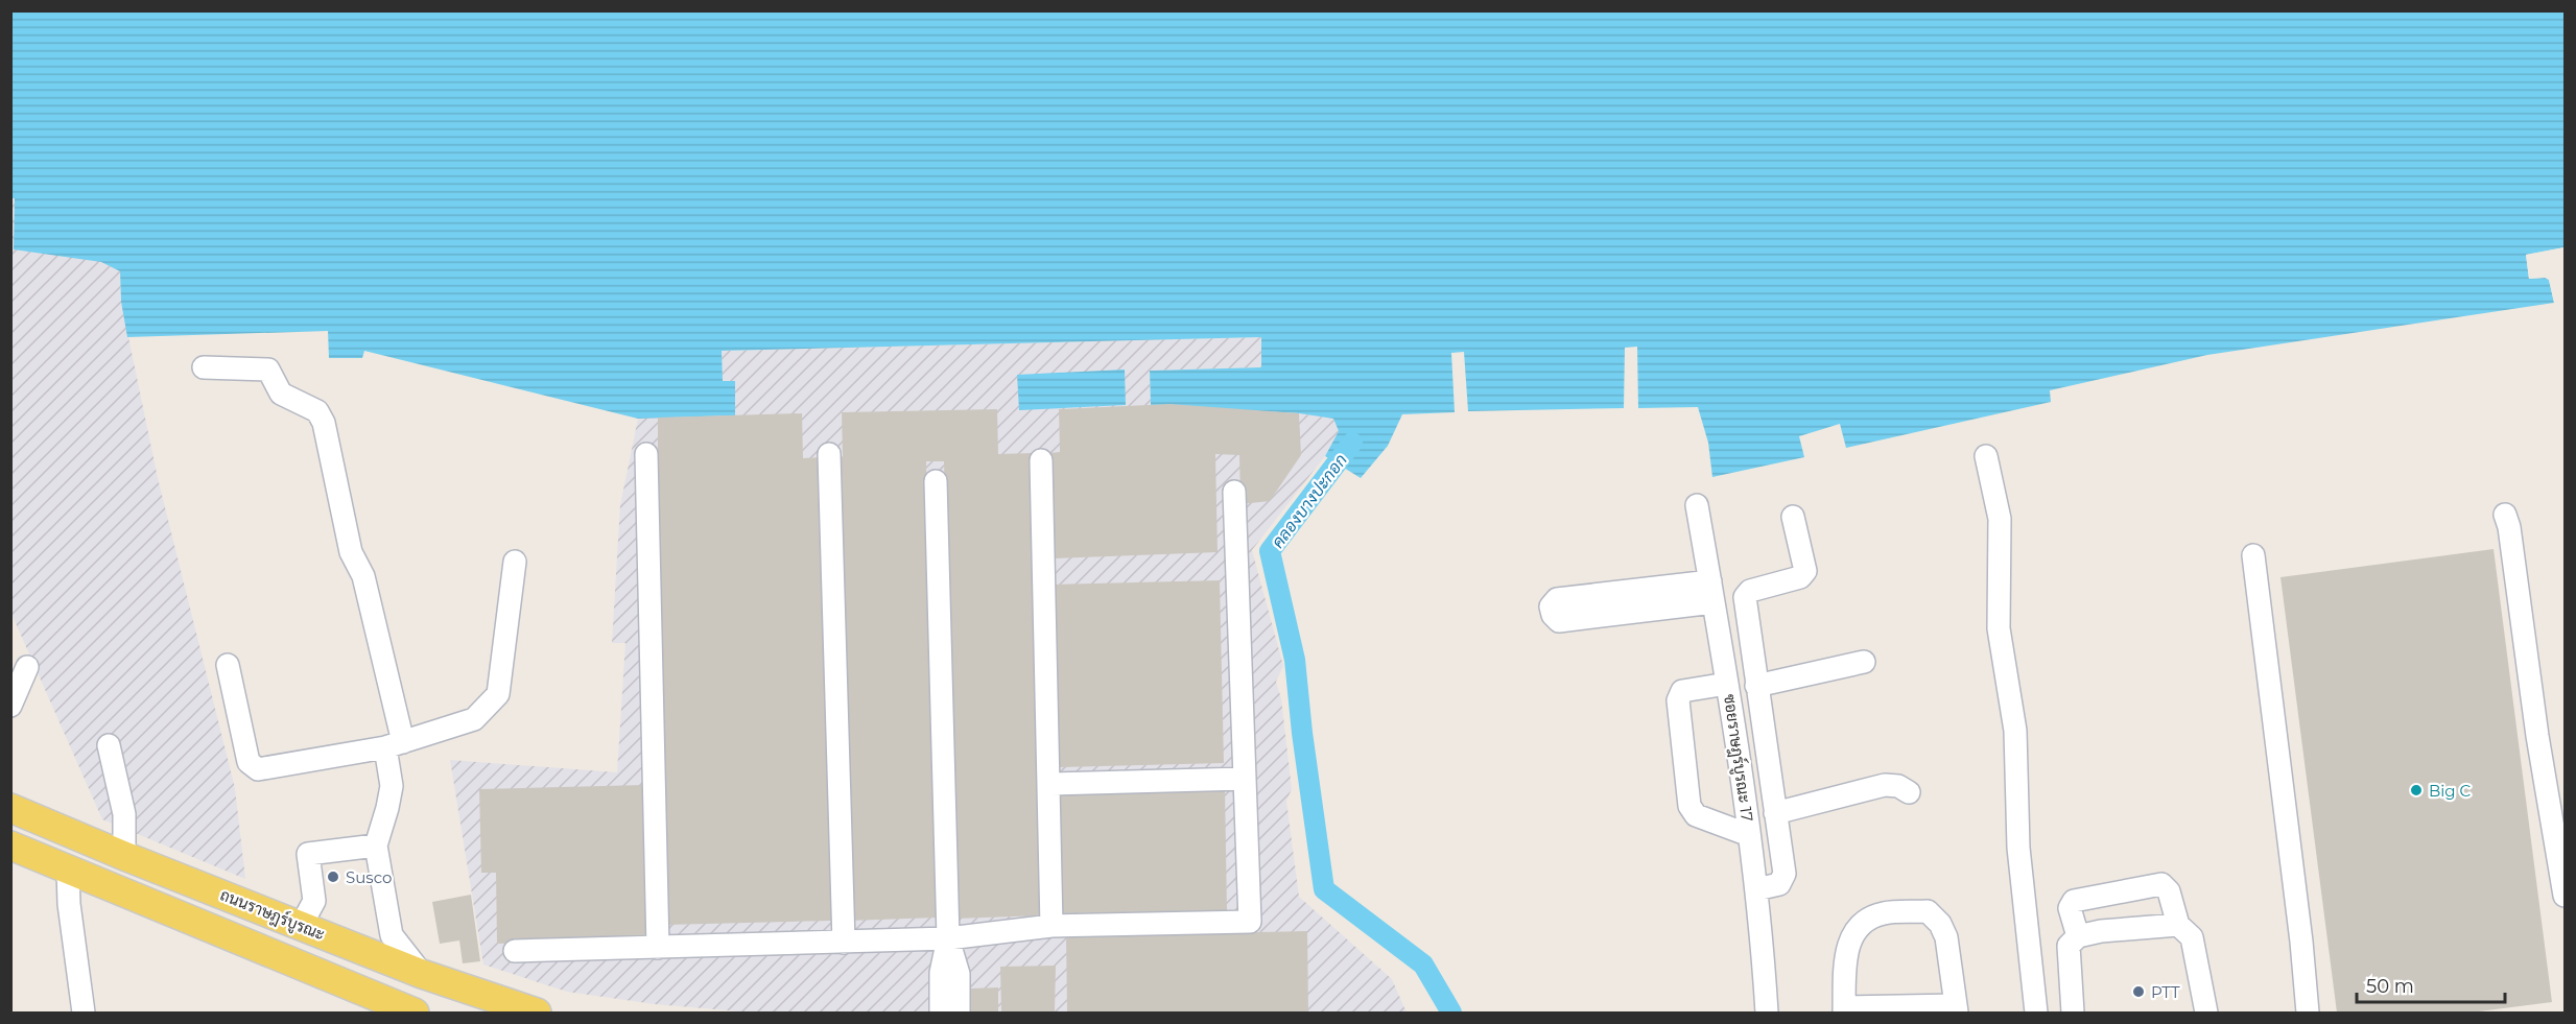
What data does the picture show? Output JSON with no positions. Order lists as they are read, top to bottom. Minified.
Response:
{"streets":{"main road":["ถนนราษฎร์บูรณะ"],"street":["ซอยราษฎร์บูรณะ 17"]},"water":["คลองบางปะกอก"],"places":["Big C","Susco","PTT"],"scale_bar":"50 m"}
